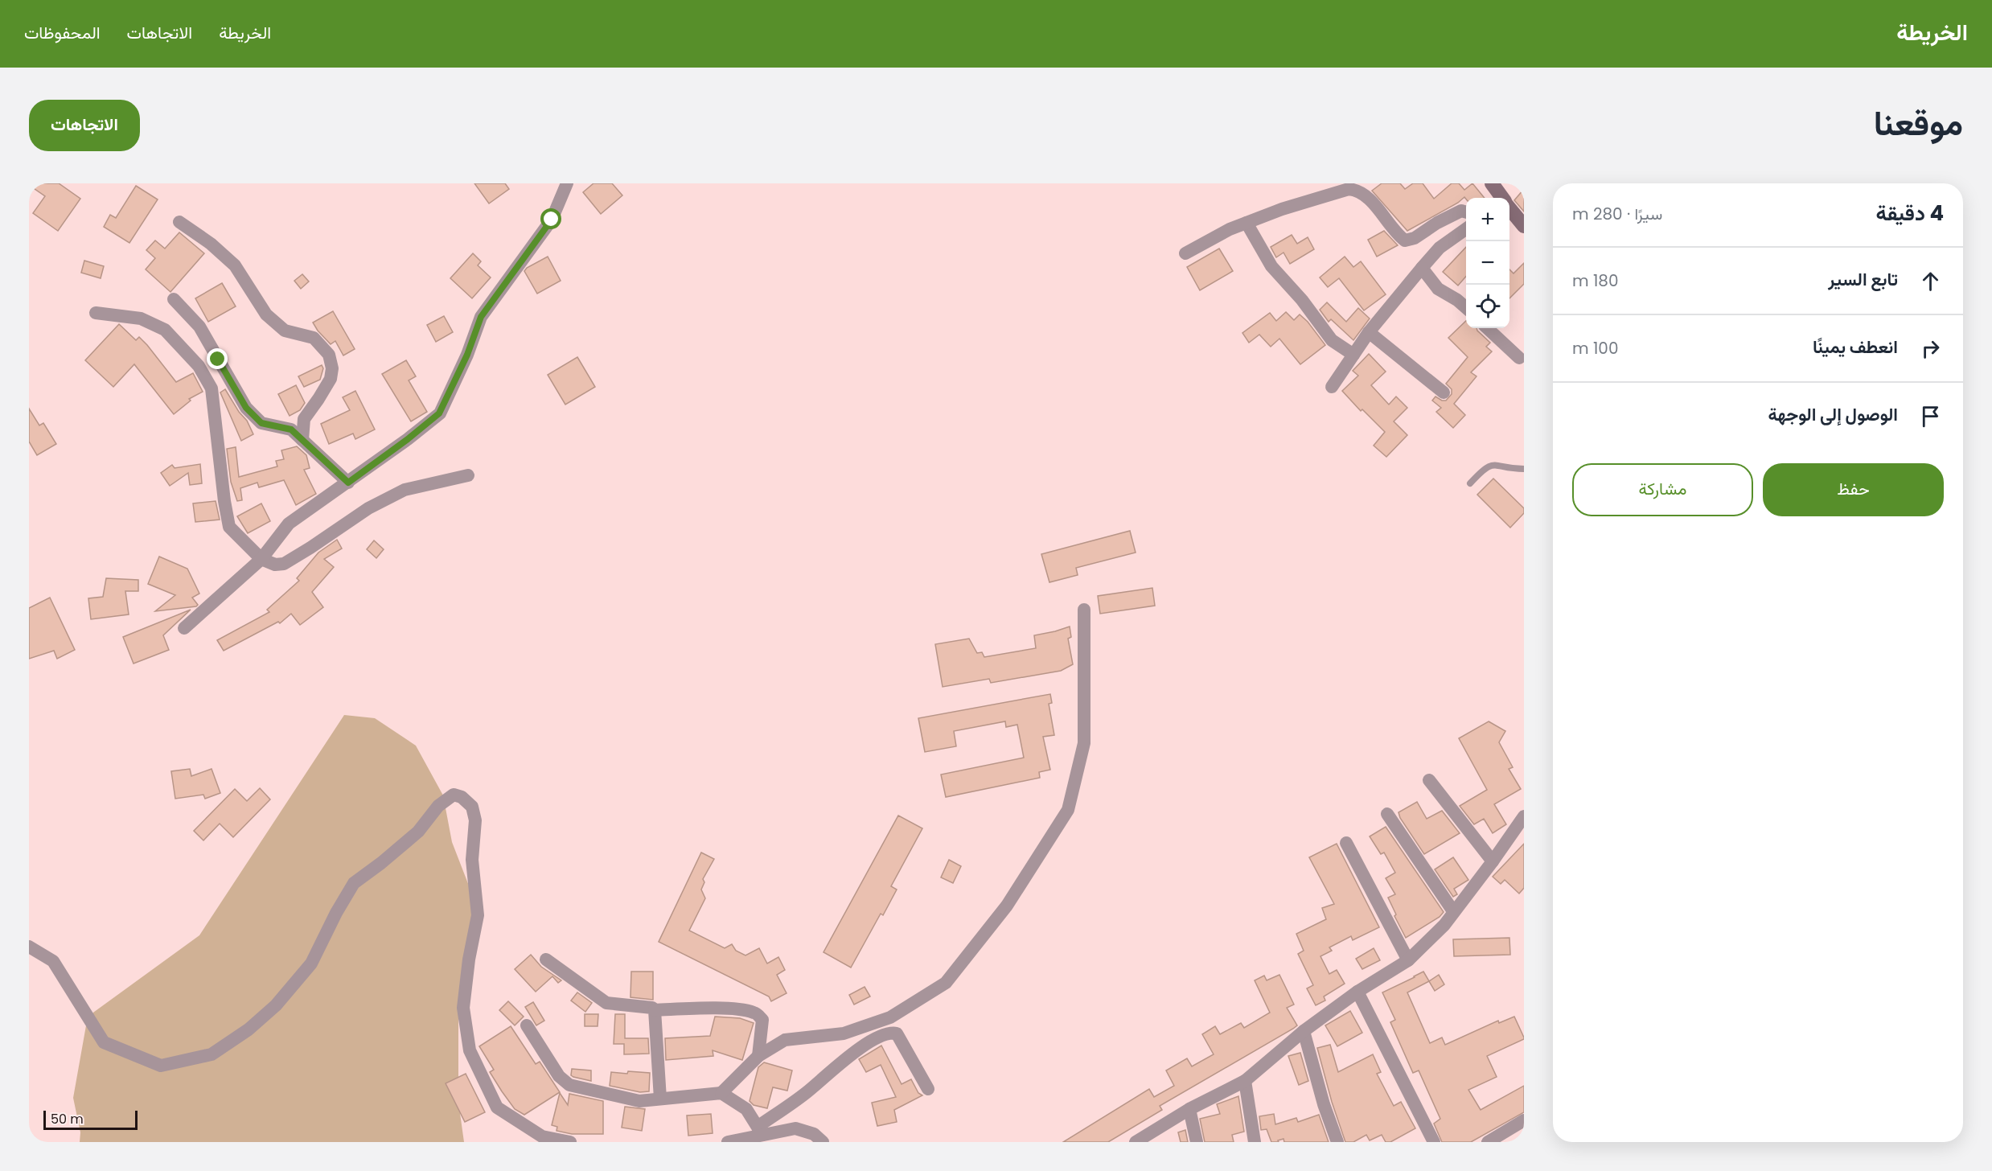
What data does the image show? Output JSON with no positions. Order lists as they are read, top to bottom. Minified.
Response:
{"scale_bar":"50 m","page":{"header":"الخريطة","nav":["الخريطة","الاتجاهات","المحفوظات"],"title":"موقعنا","buttons":["الاتجاهات",["حفظ","مشاركة"]],"heading":["4 دقيقة","سيرًا · 280 m"],"map_buttons":["+","−"],"list":[["تابع السير","180 m"],["انعطف يمينًا","100 m"],"الوصول إلى الوجهة"],"scale":"50 m"}}
